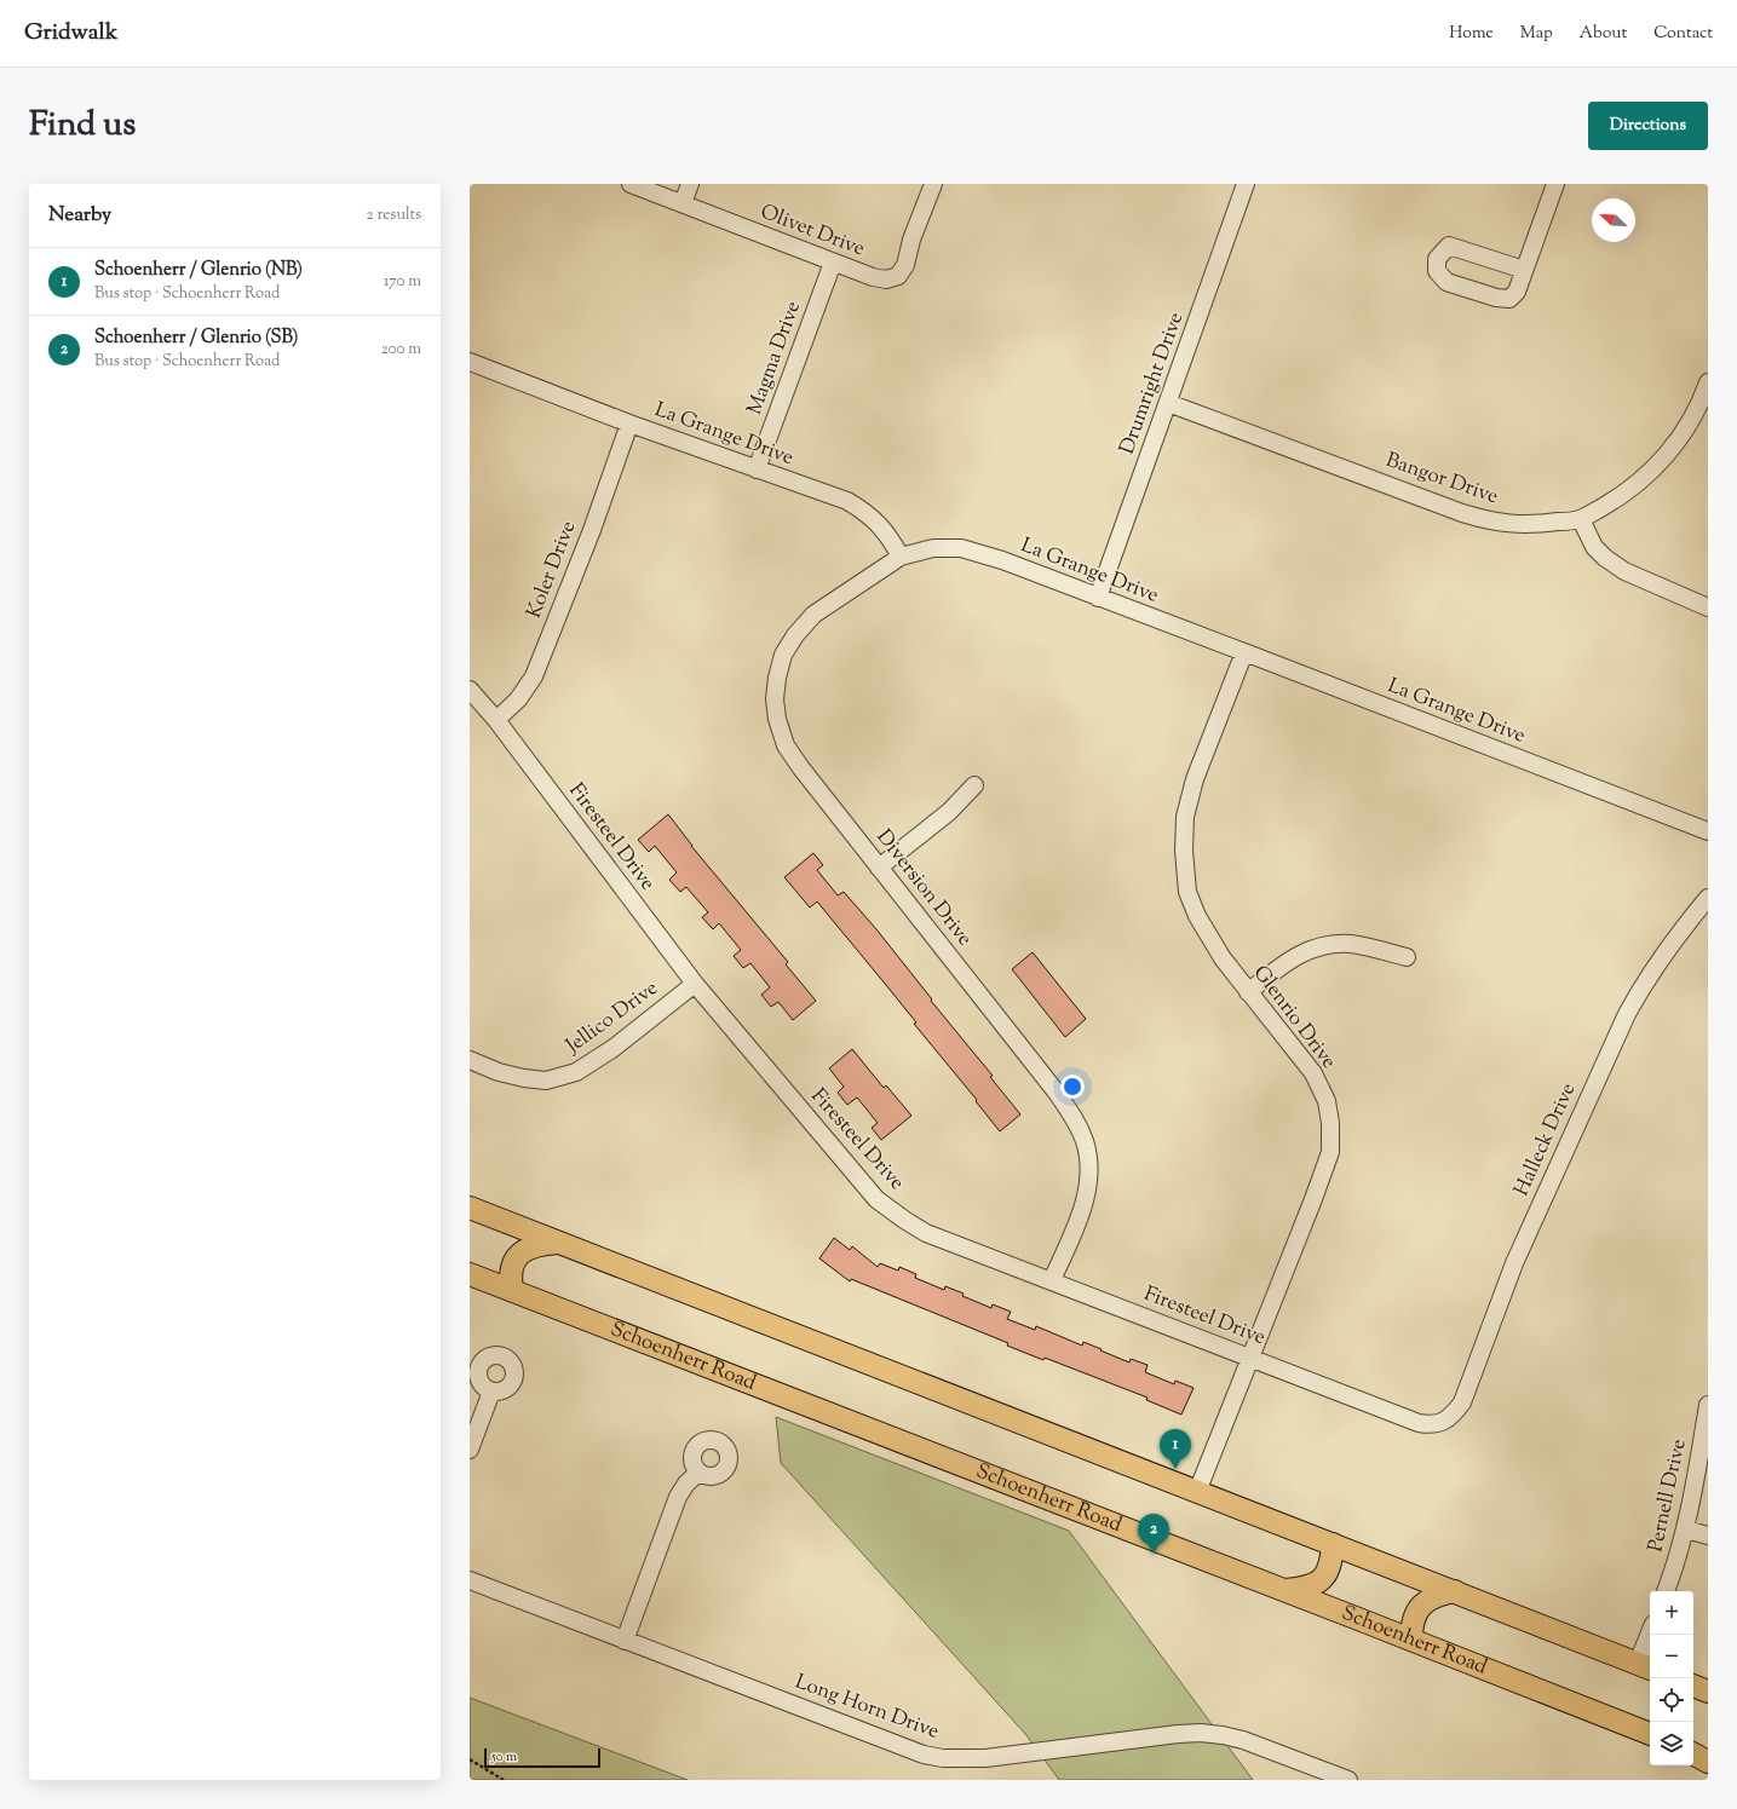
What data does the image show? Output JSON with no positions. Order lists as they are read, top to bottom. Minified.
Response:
{"streets":{"main road":["Schoenherr Road"],"street":["Olivet Drive","Magma Drive","Drumright Drive","La Grange Drive","Bangor Drive","Koler Drive","Firesteel Drive","Diversion Drive","Jellico Drive","Glenrio Drive","Halleck Drive","Pernell Drive","Long Horn Drive"]},"crossings":[["Olivet Drive","Magma Drive"],["Magma Drive","La Grange Drive"],["Drumright Drive","La Grange Drive"],["Drumright Drive","Bangor Drive"],["La Grange Drive","Koler Drive"],["La Grange Drive","Diversion Drive"],["La Grange Drive","Glenrio Drive"],["Koler Drive","Firesteel Drive"],["Firesteel Drive","Diversion Drive"],["Firesteel Drive","Jellico Drive"],["Firesteel Drive","Glenrio Drive"],["Firesteel Drive","Halleck Drive"]],"scale_bar":"50 m","north":"top left","page":{"header":"Gridwalk","nav":["Home","Map","About","Contact"],"title":"Find us","buttons":"Directions","heading":["Nearby","2 results"],"list":[{"mark":"1","name":"Schoenherr / Glenrio (NB)","note":"Bus stop · Schoenherr Road","value":"170 m"},{"mark":"2","name":"Schoenherr / Glenrio (SB)","note":"Bus stop · Schoenherr Road","value":"200 m"}],"pins":["1","2"],"map_buttons":["+","−"],"scale":"50 m"}}
